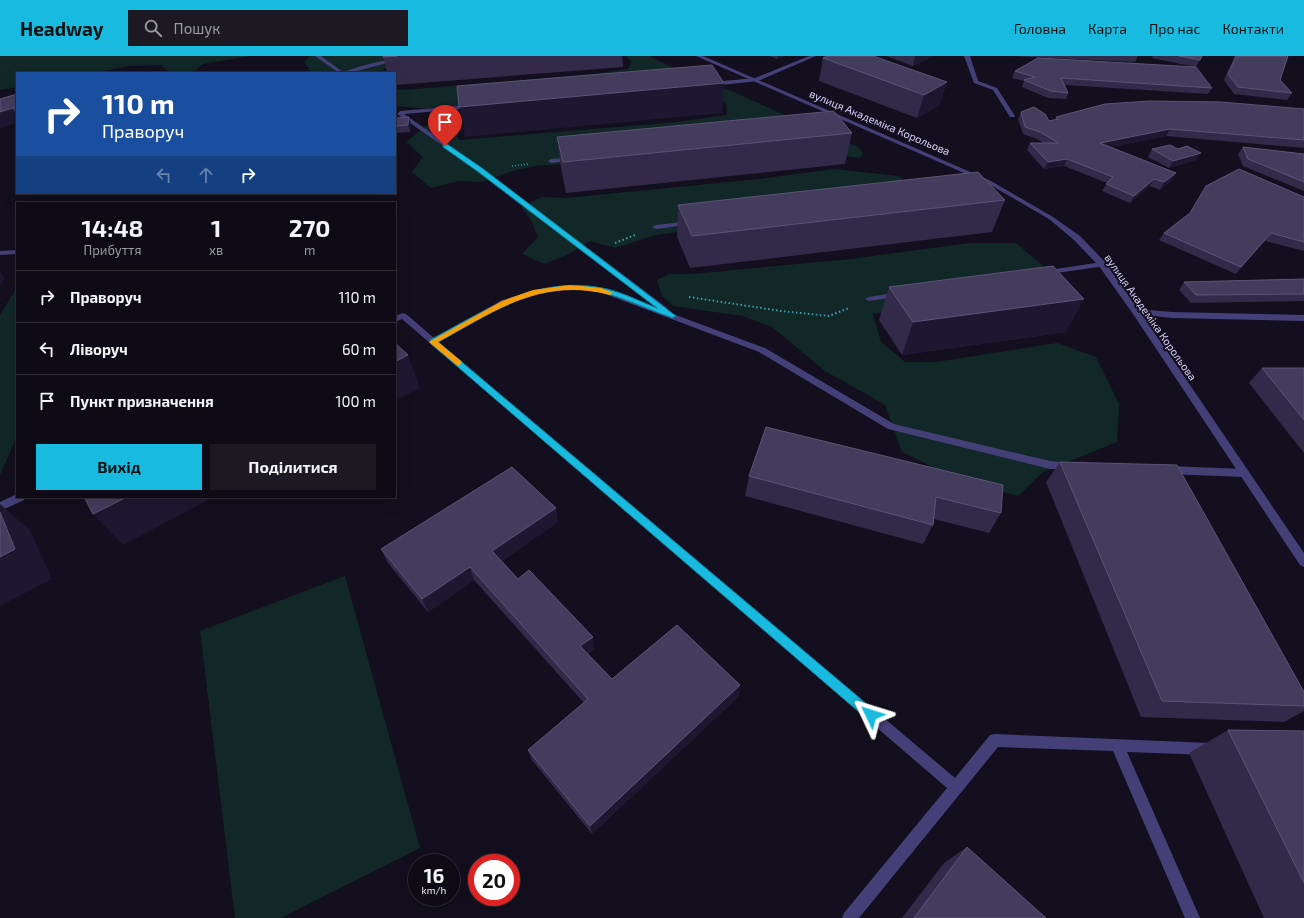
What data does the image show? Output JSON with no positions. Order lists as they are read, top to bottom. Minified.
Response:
{"streets":{"street":["вулиця Академіка Корольова"]},"page":{"header":"Headway","search":"Пошук","nav":["Головна","Карта","Про нас","Контакти"],"turn":["110 m","Праворуч"],"eta":["14:48","Прибуття","1","хв","270","m"],"list":[{"name":"Праворуч","value":"110 m"},{"name":"Ліворуч","value":"60 m"},{"name":"Пункт призначення","value":"100 m"}],"buttons":["Вихід","Поділитися"],"speed":"16 km/h","limit":"20"}}
